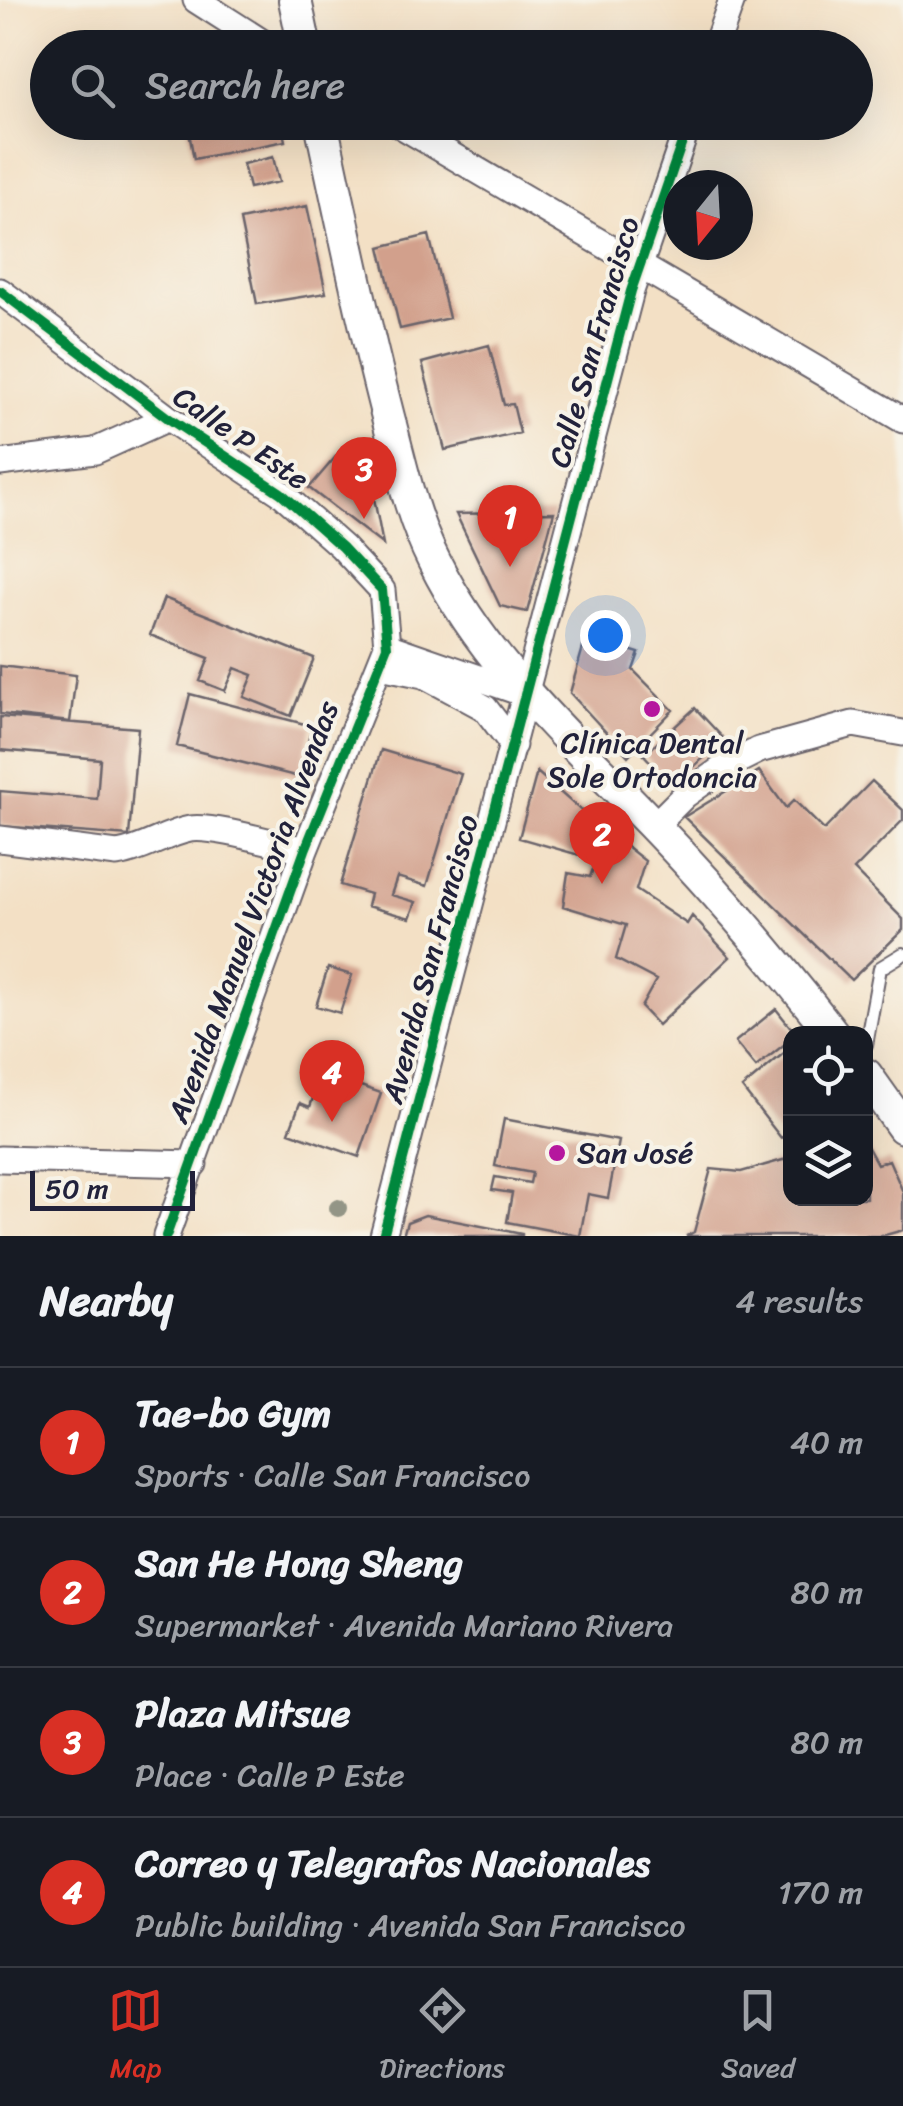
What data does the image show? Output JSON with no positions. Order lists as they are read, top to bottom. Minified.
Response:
{"streets":{"street":["Calle San Francisco","Calle P Este","Avenida Manuel Victoria Alvendas","Avenida San Francisco"]},"crossings":[["Calle San Francisco","Avenida San Francisco"],["Calle P Este","Avenida Manuel Victoria Alvendas"]],"places":["Clínica Dental Sole Ortodoncia","San José"],"scale_bar":"50 m","north":"bottom","page":{"search":"Search here","pins":["3","1","2","4"],"scale":"50 m","heading":["Nearby","4 results"],"list":[{"mark":"1","name":"Tae-bo Gym","note":"Sports · Calle San Francisco","value":"40 m"},{"mark":"2","name":"San He Hong Sheng","note":"Supermarket · Avenida Mariano Rivera","value":"80 m"},{"mark":"3","name":"Plaza Mitsue","note":"Place · Calle P Este","value":"80 m"},{"mark":"4","name":"Correo y Telegrafos Nacionales","note":"Public building · Avenida San Francisco","value":"170 m"}],"nav":["Map","Directions","Saved"]}}
